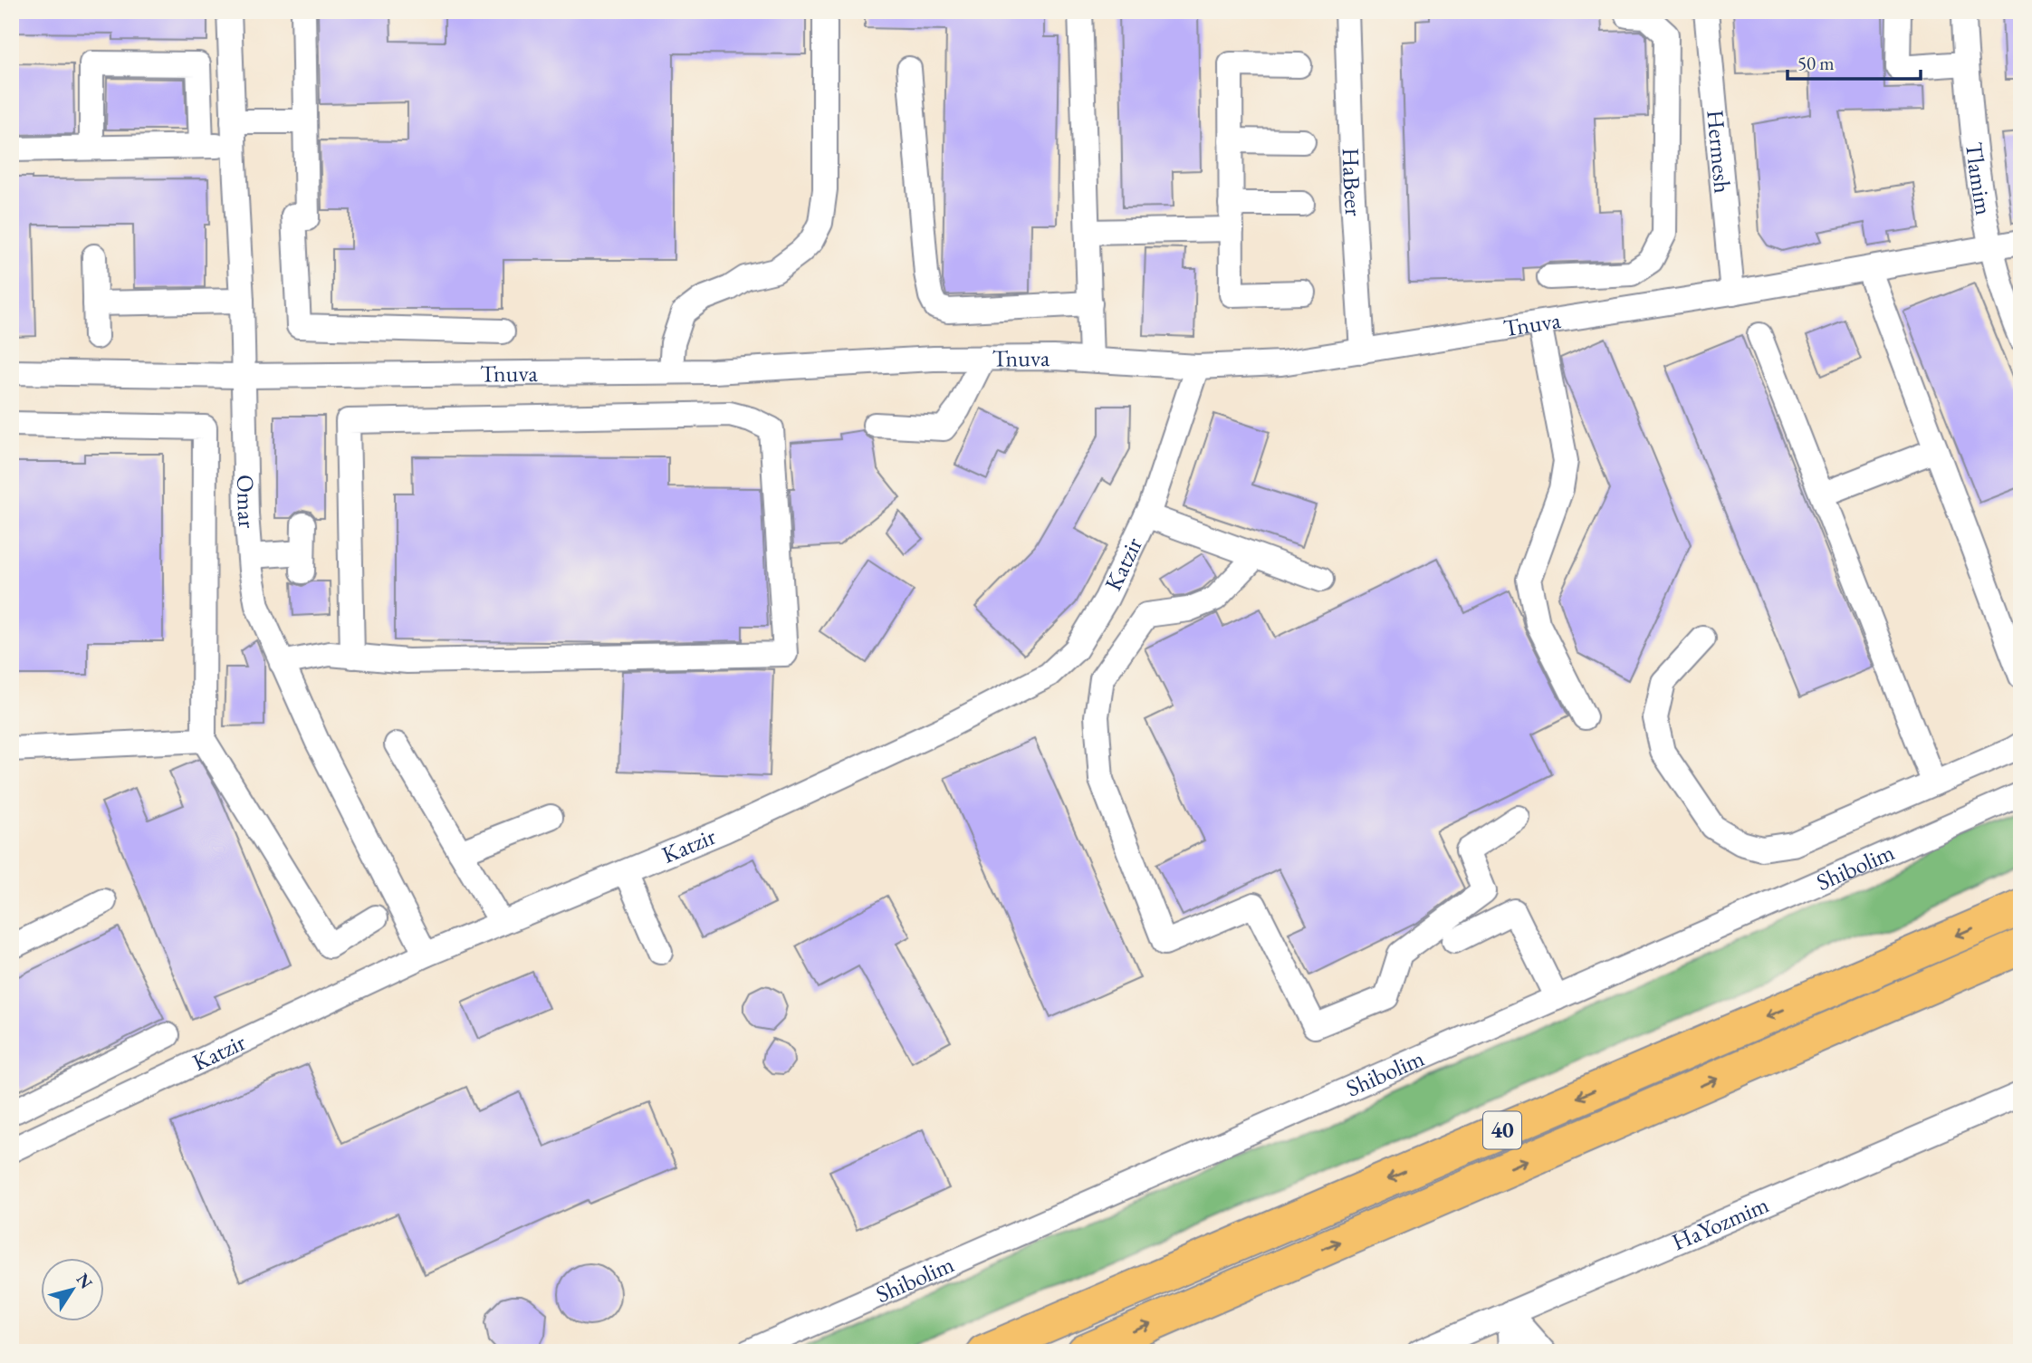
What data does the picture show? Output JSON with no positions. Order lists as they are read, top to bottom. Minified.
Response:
{"streets":{"highway":["40"],"street":["Hermesh","Tlamim","HaBeer","Tnuva","Omar","Katzir","Shibolim","HaYozmim"]},"crossings":[["Hermesh","Tnuva"],["Tlamim","Tnuva"],["HaBeer","Tnuva"],["Tnuva","Omar"],["Tnuva","Katzir"],["Omar","Katzir"]],"scale_bar":"50 m","north":"top right"}
